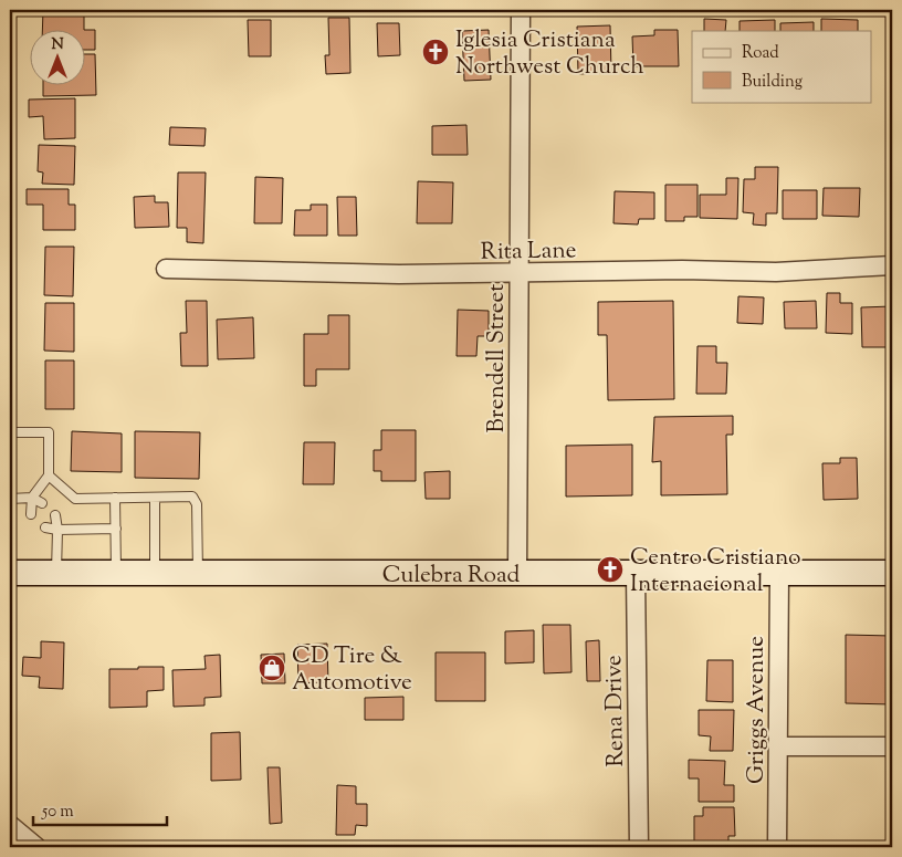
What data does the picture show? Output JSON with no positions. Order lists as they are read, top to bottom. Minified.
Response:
{"streets":{"main road":["Culebra Road"],"street":["Rita Lane","Brendell Street","Griggs Avenue","Rena Drive"]},"crossings":[["Rita Lane","Brendell Street"],["Brendell Street","Culebra Road"],["Culebra Road","Griggs Avenue"],["Culebra Road","Rena Drive"]],"places":{"church":["Iglesia Cristiana Northwest Church","Centro Cristiano Internacional"],"shop":["CD Tire & Automotive"]},"legend":["Road","Building"],"scale_bar":"50 m","north":"top"}
